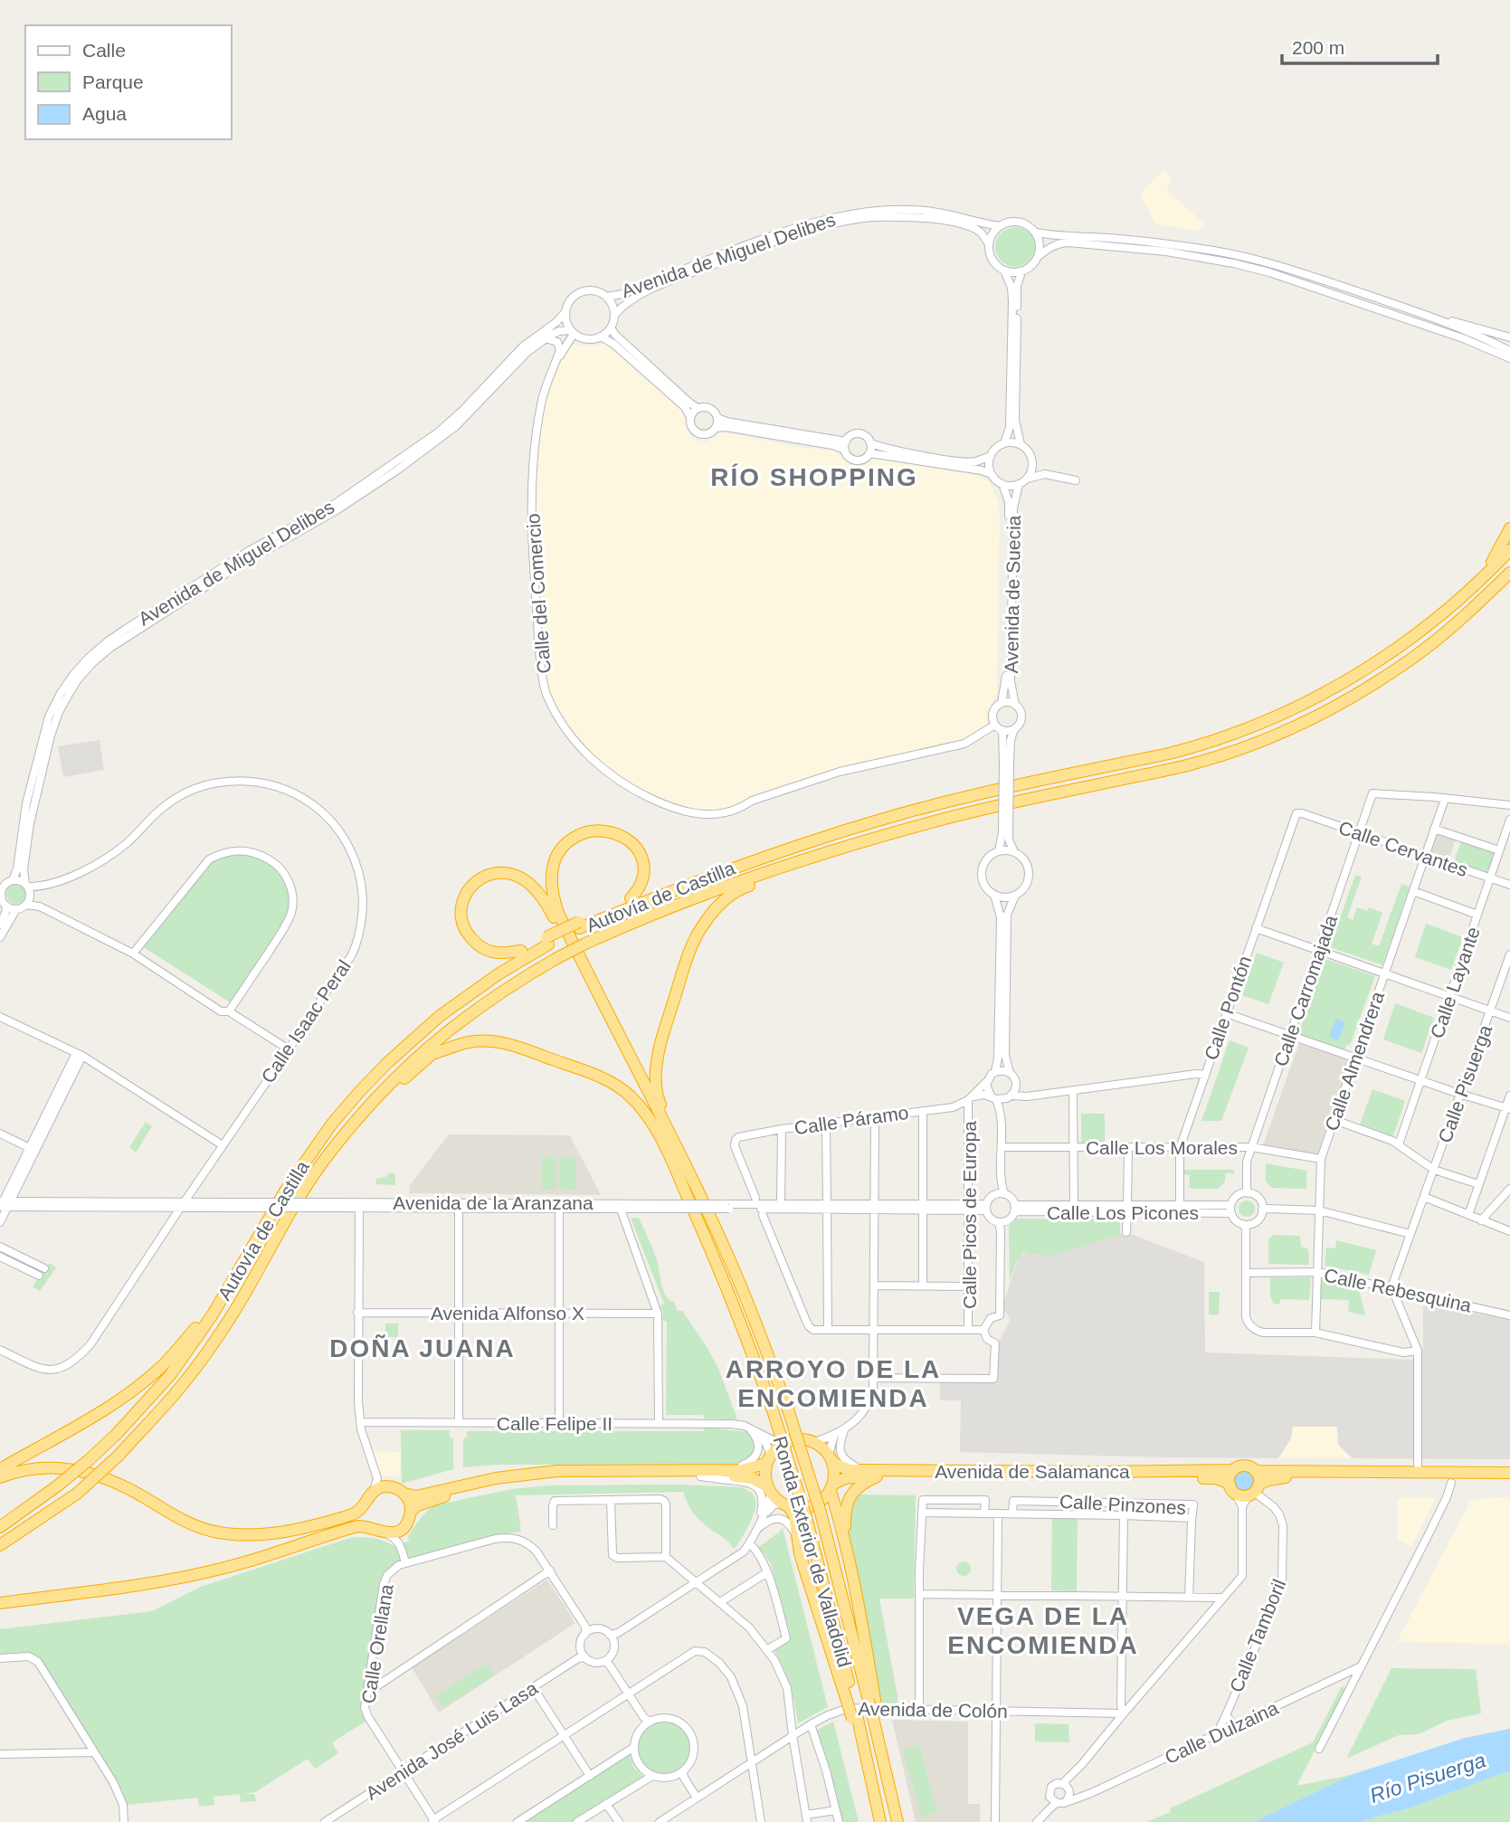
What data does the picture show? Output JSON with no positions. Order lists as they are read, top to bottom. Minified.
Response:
{"streets":{"highway":["Autovía de Castilla","Avenida de Salamanca","Ronda Exterior de Valladolid"],"street":["Avenida de Miguel Delibes","Calle del Comercio","Avenida de Suecia","Calle Cervantes","Calle Layante","Calle Carromajada","Calle Pontón","Calle Isaac Peral","Calle Almendrera","Calle Pisuerga","Calle Páramo","Calle Los Morales","Avenida de la Aranzana","Calle Los Picones","Calle Picos de Europa","Calle Rebesquina","Avenida Alfonso X","Calle Felipe II","Calle Pinzones","Calle Tamboril","Calle Orellana","Avenida de Colón","Calle Dulzaina","Avenida José Luis Lasa"]},"crossings":[["Avenida de Miguel Delibes","Calle del Comercio"],["Avenida de Miguel Delibes","Calle Isaac Peral"],["Calle del Comercio","Avenida de Suecia"],["Calle Cervantes","Calle Layante"],["Calle Cervantes","Calle Carromajada"],["Calle Cervantes","Calle Pontón"],["Calle Cervantes","Calle Almendrera"],["Calle Carromajada","Calle Almendrera"],["Calle Carromajada","Calle Los Morales"],["Calle Carromajada","Calle Los Picones"],["Calle Pontón","Calle Los Morales"],["Calle Pontón","Calle Los Picones"],["Calle Isaac Peral","Avenida de la Aranzana"],["Calle Almendrera","Calle Los Morales"],["Calle Almendrera","Calle Rebesquina"],["Calle Pisuerga","Calle Rebesquina"],["Calle Páramo","Calle Picos de Europa"],["Avenida de la Aranzana","Calle Los Picones"],["Avenida de la Aranzana","Calle Picos de Europa"],["Calle Felipe II","Avenida de Salamanca"],["Avenida de Salamanca","Calle Tamboril"],["Calle Tamboril","Calle Dulzaina"],["Calle Orellana","Avenida José Luis Lasa"]],"districts":["RÍO SHOPPING","DOÑA JUANA","ARROYO DE LA ENCOMIENDA","VEGA DE LA ENCOMIENDA"],"water":["Río Pisuerga"],"legend":["Calle","Parque","Agua"],"scale_bar":"200 m"}
